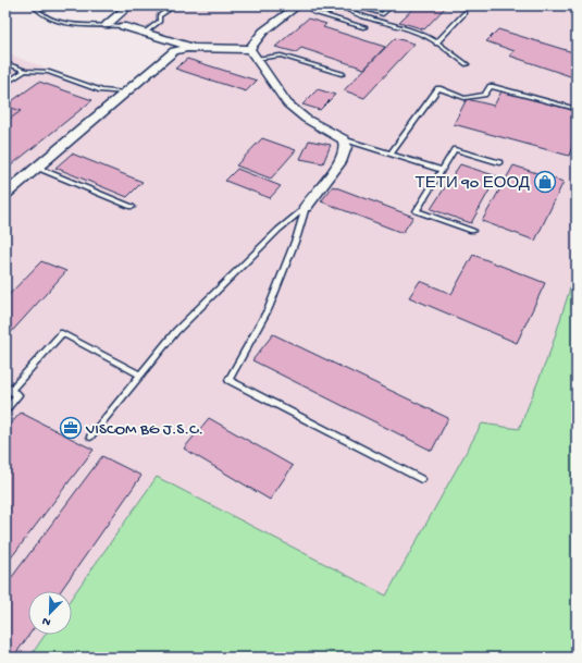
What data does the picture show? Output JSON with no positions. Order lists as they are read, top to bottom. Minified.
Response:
{"places":{"shop":["ТЕТИ 90 ЕООД"],"office":["VISCOM BG J.S.C."]},"north":"bottom left"}
